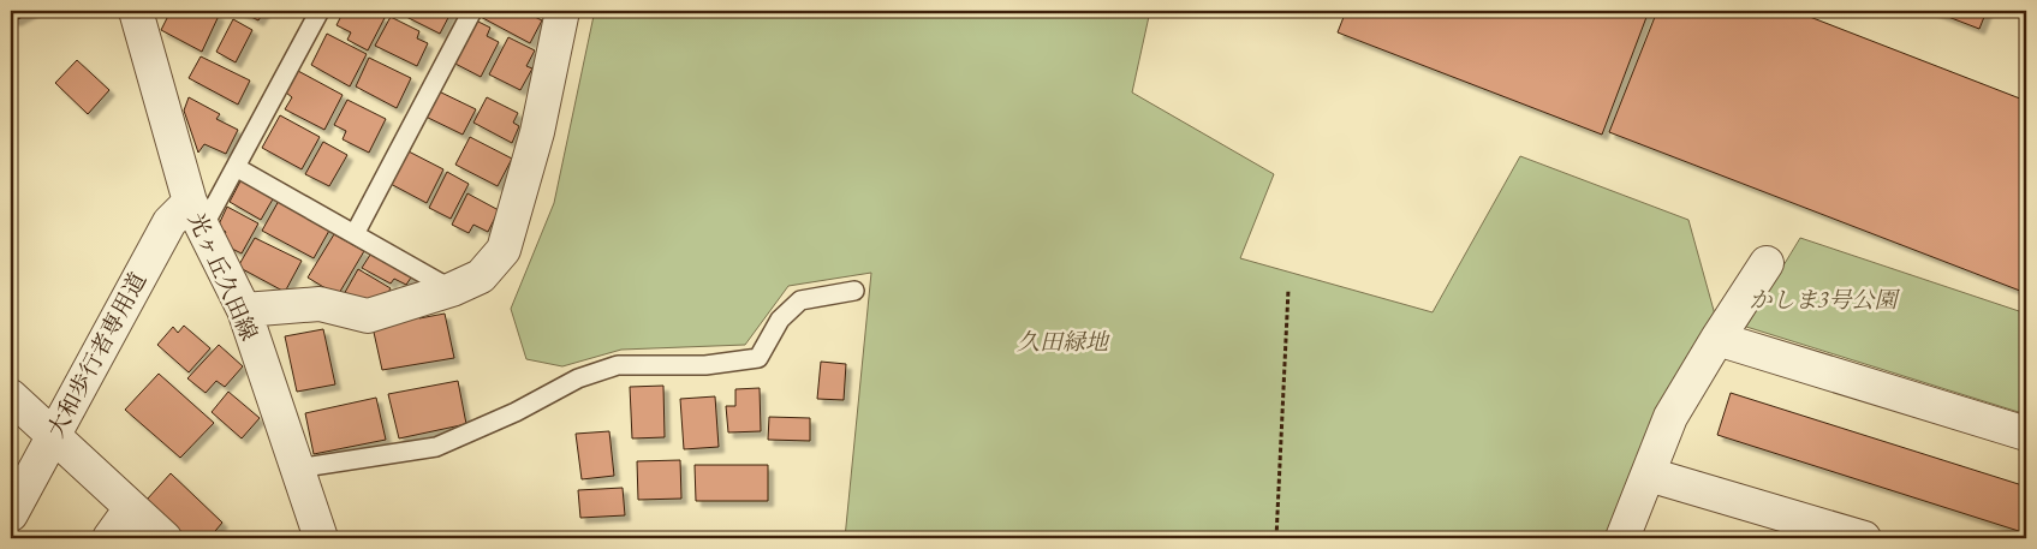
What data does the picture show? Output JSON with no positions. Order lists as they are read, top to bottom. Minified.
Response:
{"streets":{"street":["光ヶ丘久田線","大和歩行者専用道"]},"crossings":[["光ヶ丘久田線","大和歩行者専用道"]],"parks":["かしま3号公園","久田緑地"]}
